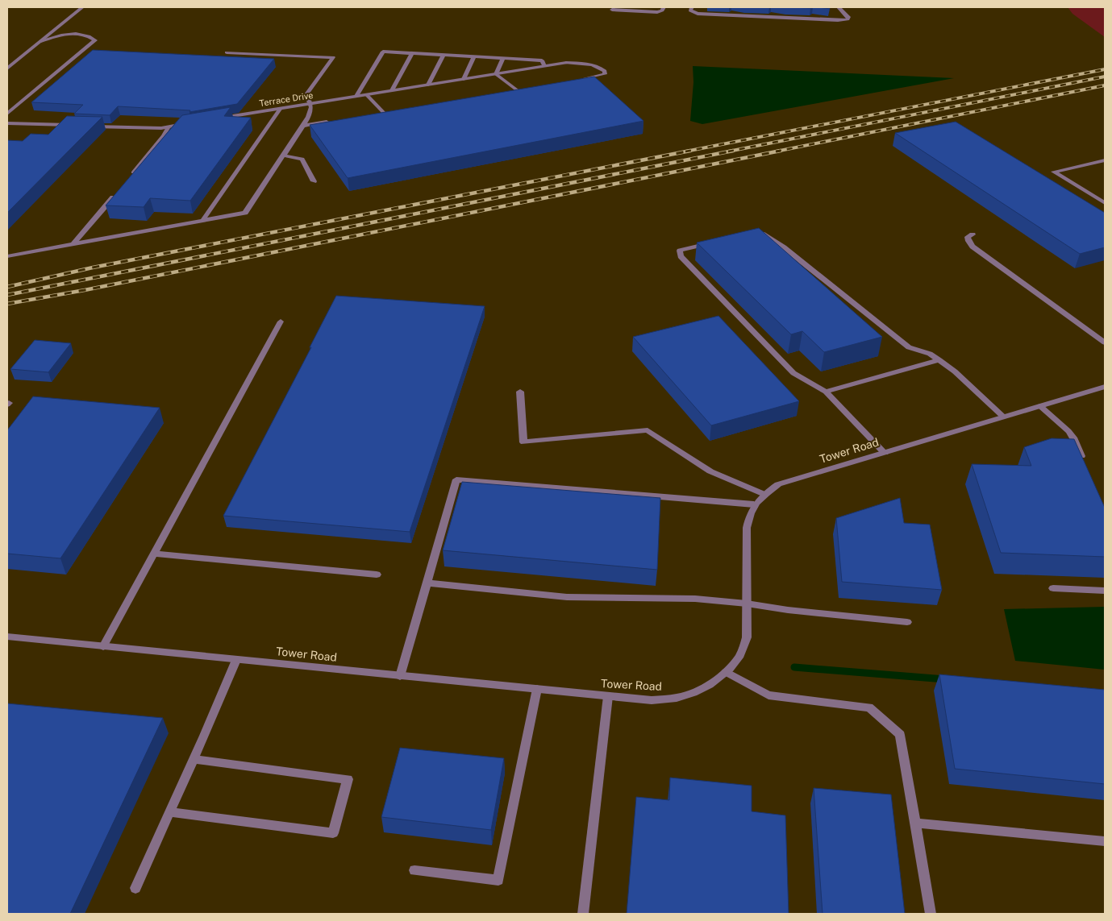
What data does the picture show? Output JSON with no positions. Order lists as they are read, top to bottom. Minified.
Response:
{"streets":{"street":["Terrace Drive","Tower Road"]}}
